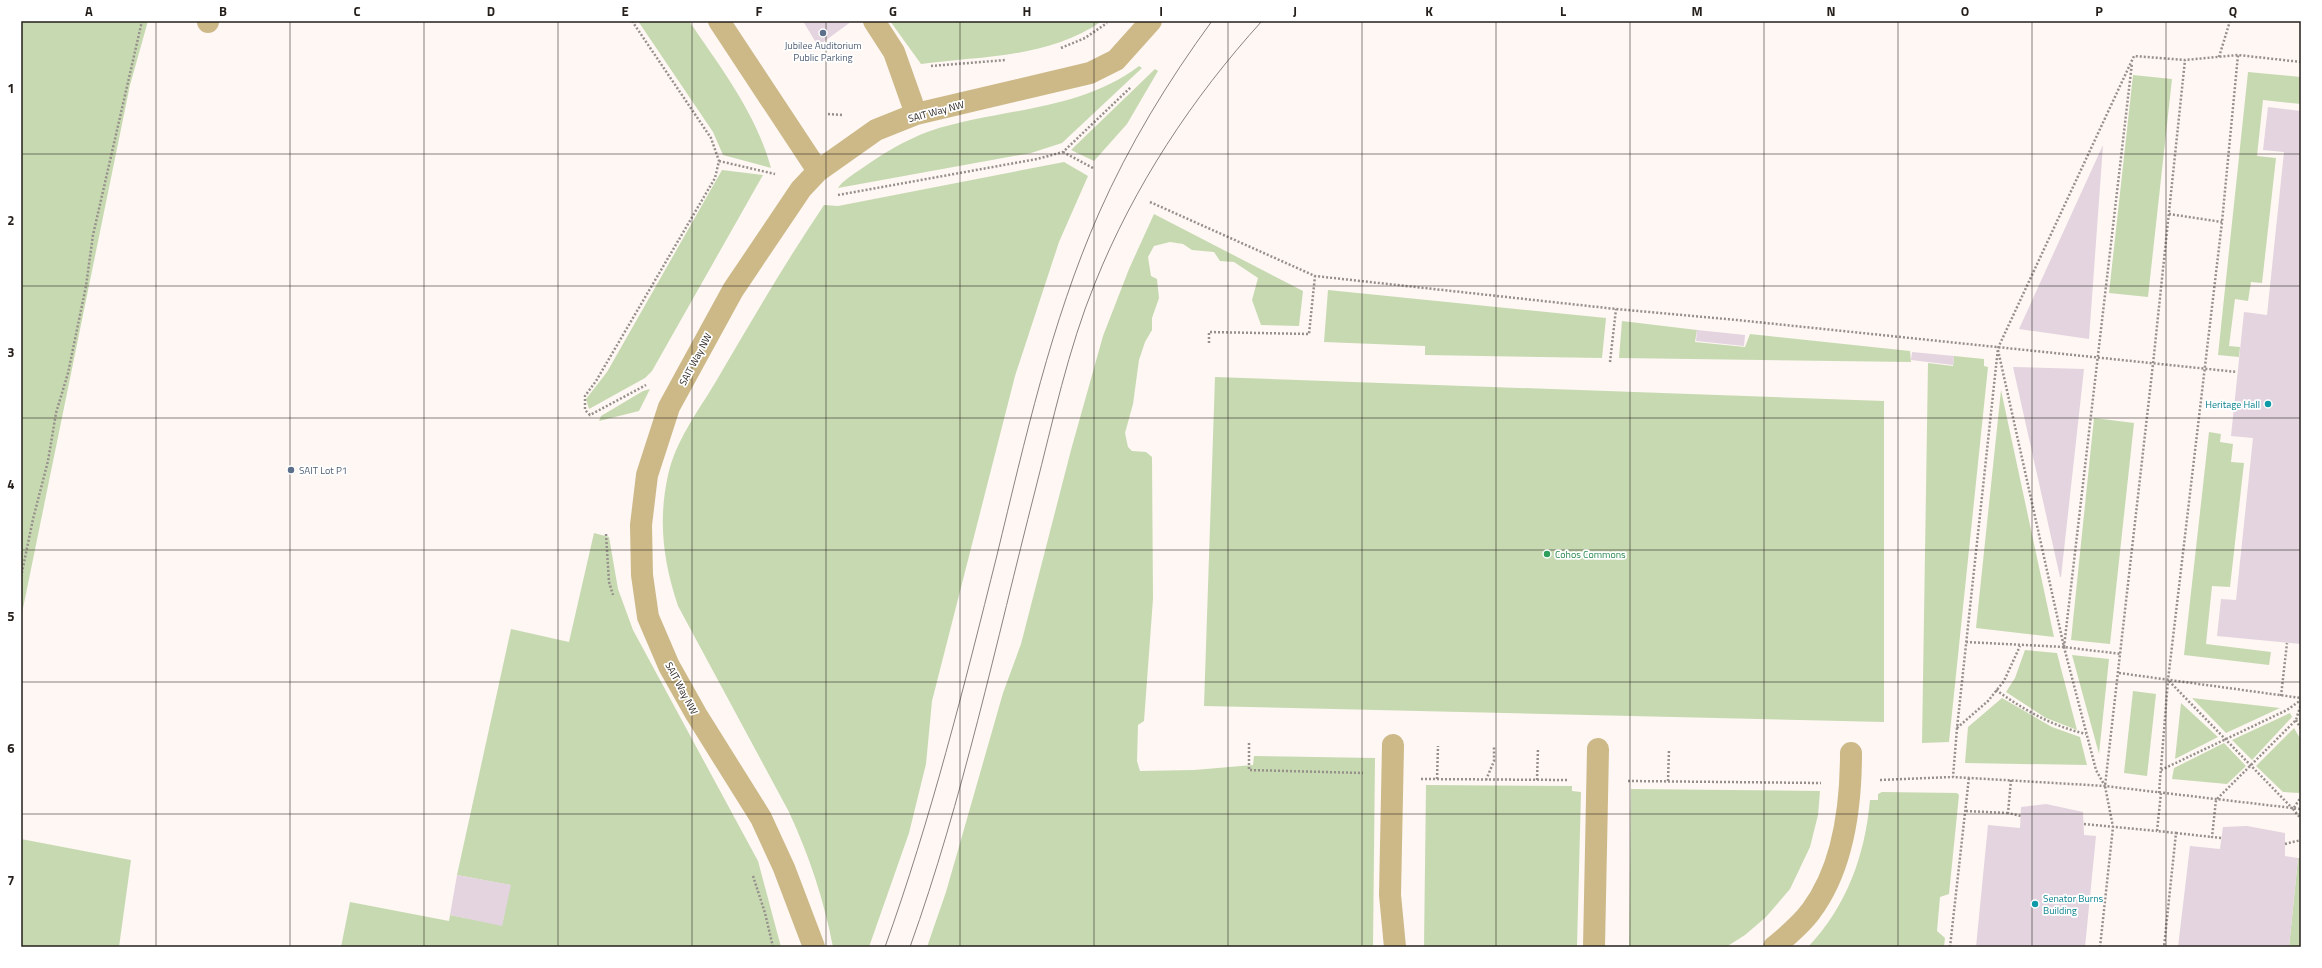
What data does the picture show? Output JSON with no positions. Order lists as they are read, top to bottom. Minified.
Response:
{"streets":{"street":["SAIT Way NW"]},"places":["Jubilee Auditorium Public Parking","Heritage Hall","SAIT Lot P1","Cohos Commons","Senator Burns Building"],"grid":{"columns":["A","B","C","D","E","F","G","H","I","J","K","L","M","N","O","P","Q"],"rows":["1","2","3","4","5","6","7"]}}
